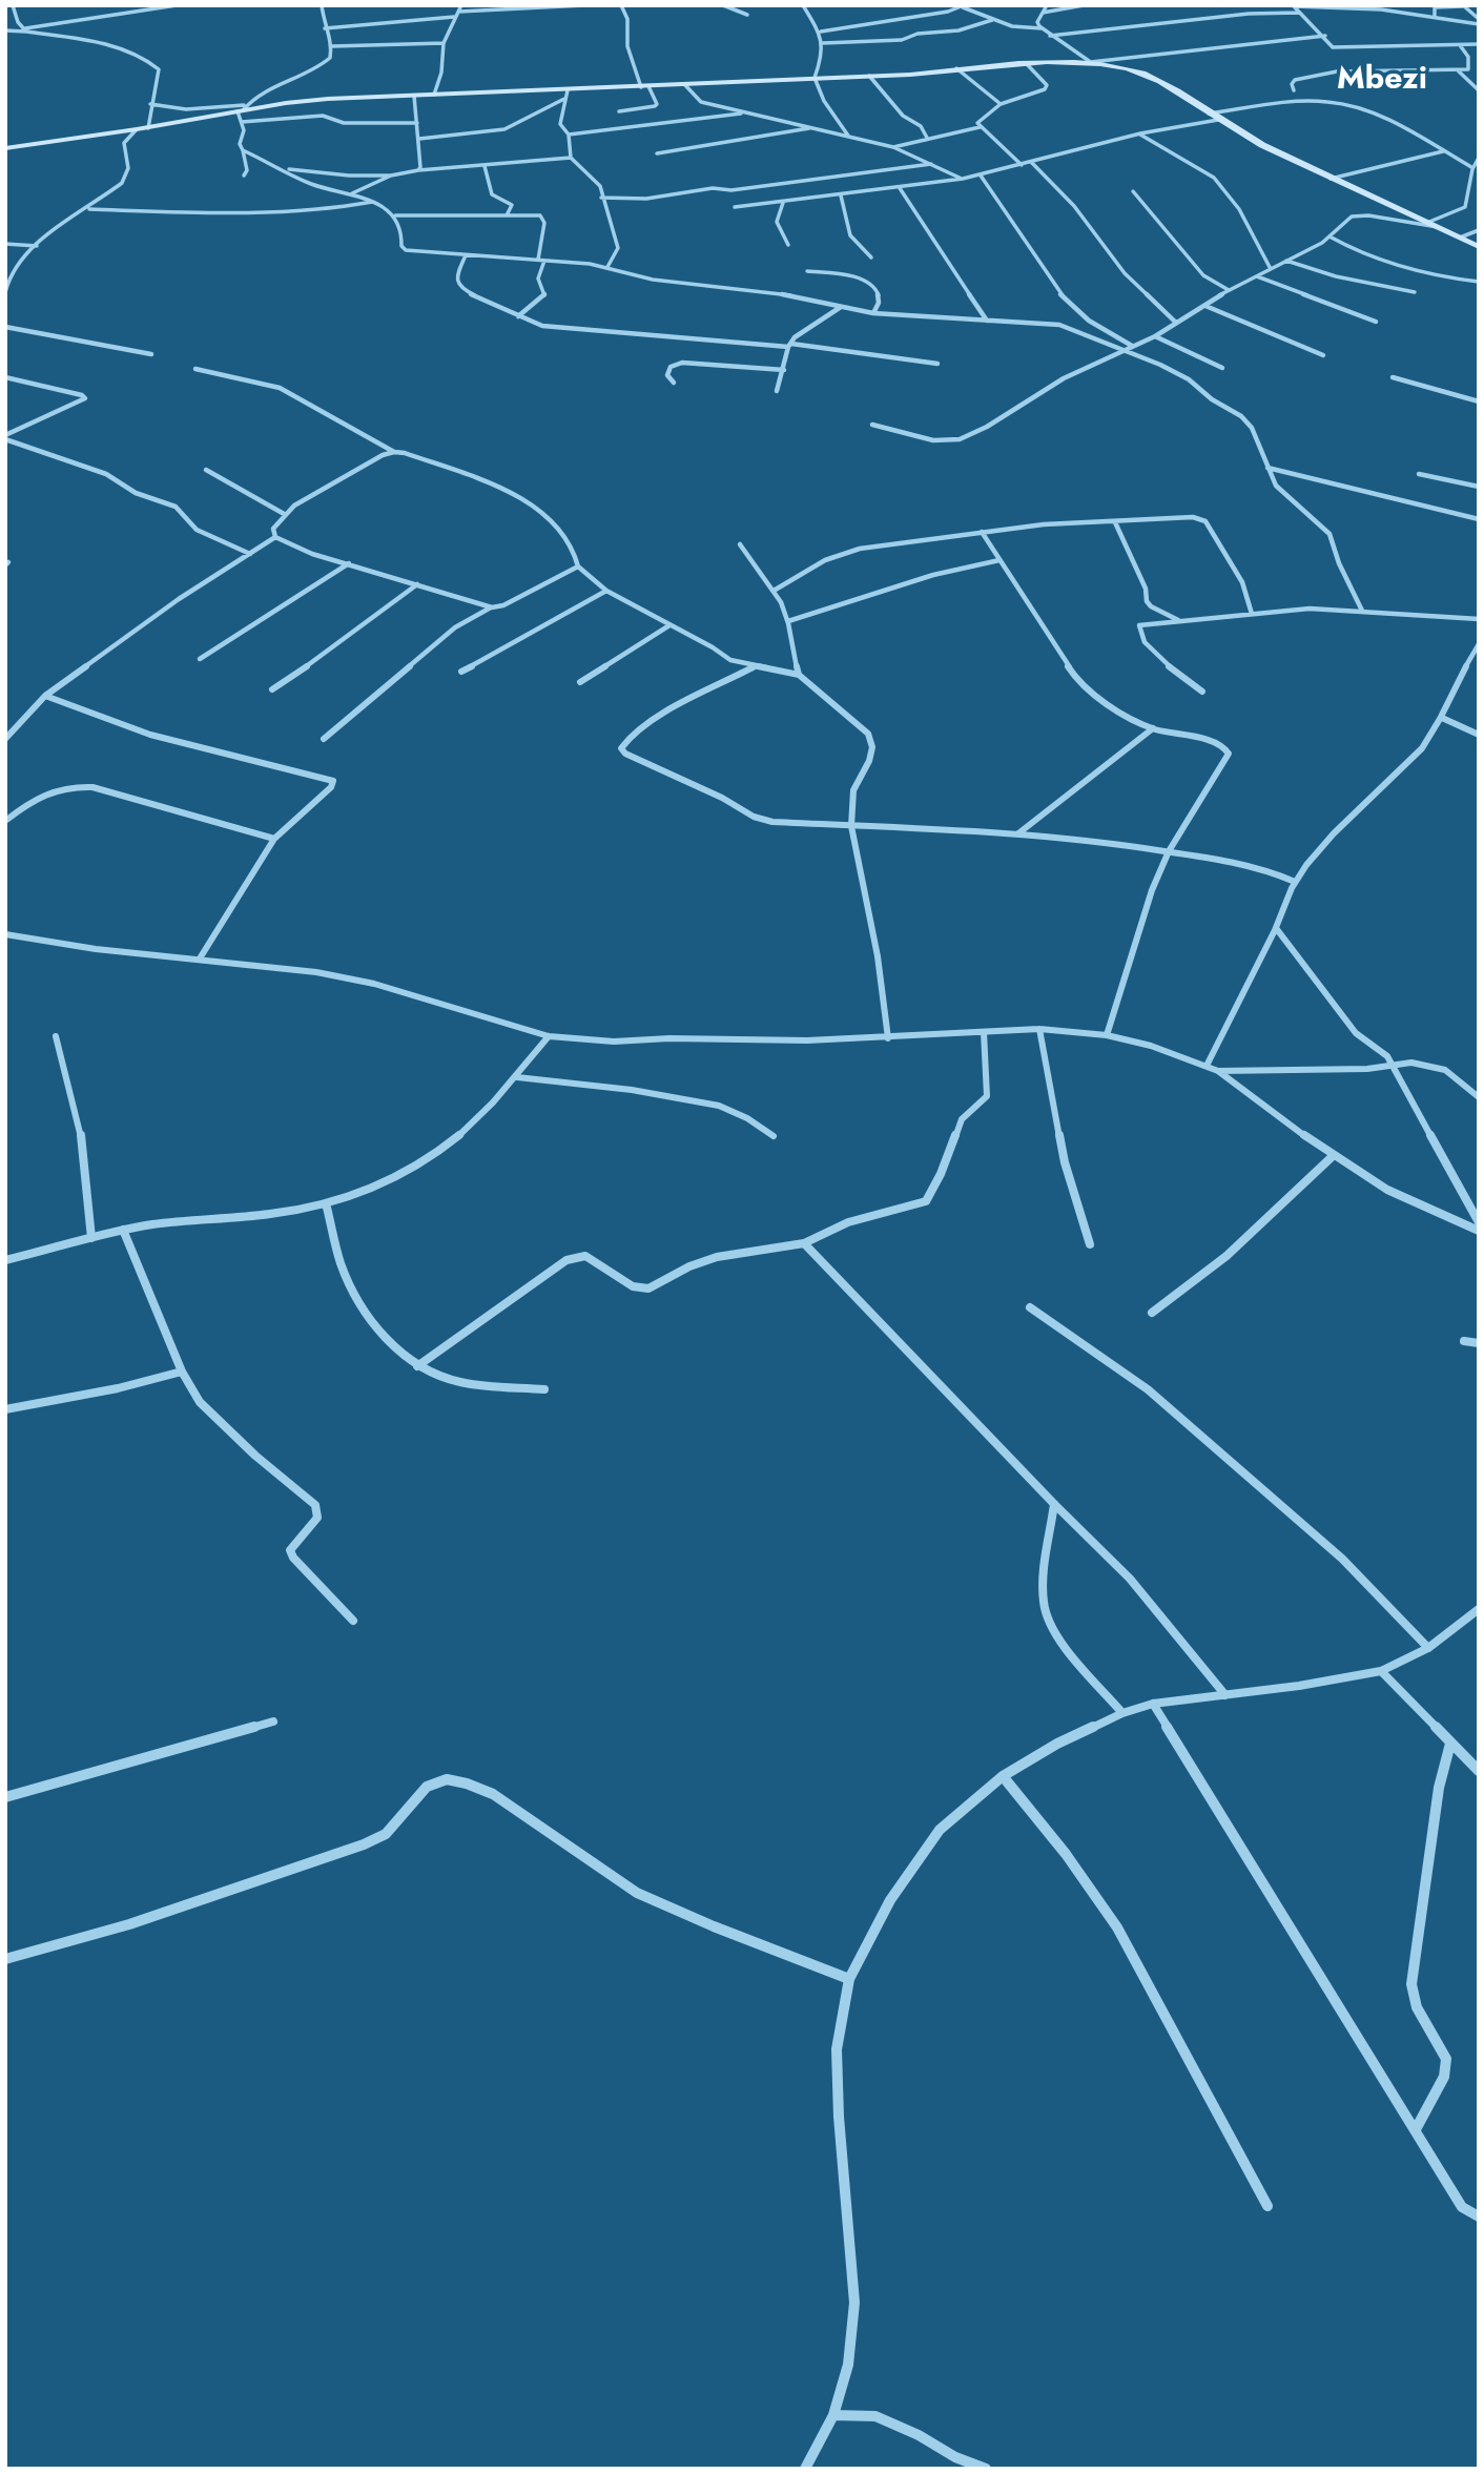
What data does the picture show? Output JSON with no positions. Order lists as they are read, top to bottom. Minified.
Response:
{"districts":["Mbezi"]}
